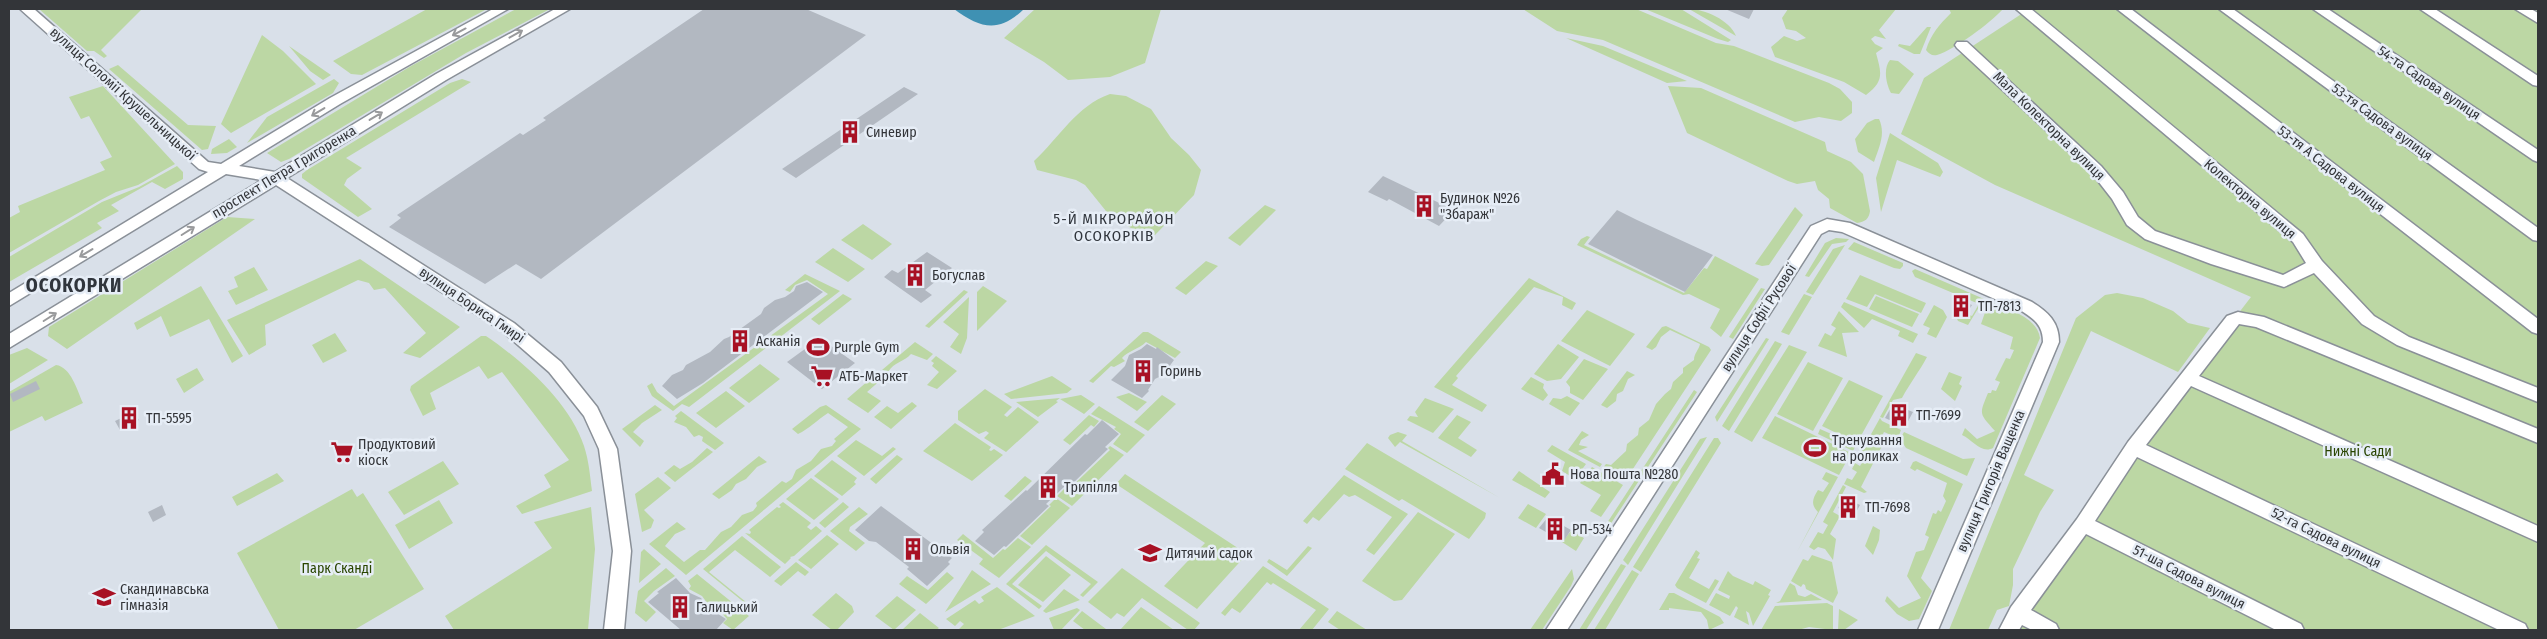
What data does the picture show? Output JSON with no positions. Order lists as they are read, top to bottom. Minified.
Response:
{"streets":{"street":["54-та Садова вулиця","вулиця Соломії Крушельницької","53-тя Садова вулиця","Мала Колекторна вулиця","53-тя А Садова вулиця","проспект Петра Григоренка","Колекторна вулиця","вулиця Бориса Гмирі","вулиця Софії Русової","вулиця Григорія Ващенка","52-га Садова вулиця","51-ша Садова вулиця"]},"crossings":[["вулиця Соломії Крушельницької","проспект Петра Григоренка"],["вулиця Соломії Крушельницької","вулиця Бориса Гмирі"],["Мала Колекторна вулиця","Колекторна вулиця"],["проспект Петра Григоренка","вулиця Бориса Гмирі"],["вулиця Софії Русової","вулиця Григорія Ващенка"]],"districts":["5-Й МІКРОРАЙОН ОСОКОРКІВ","ОСОКОРКИ"],"parks":["Нижні Сади","Парк Сканді"],"places":{"building":["Синевир","Будинок №26 \"Збараж\"","Богуслав","ТП-7813","Асканія","Горинь","ТП-7699","ТП-5595","Трипілля","ТП-7698","РП-534","Ольвія","Галицький"],"sports":["Purple Gym","Тренування на роликах"],"supermarket":["АТБ-Маркет","Продуктовий кіоск"],"public building":["Нова Пошта №280"],"school or university":["Дитячий садок","Скандинавська гімназія"]}}
